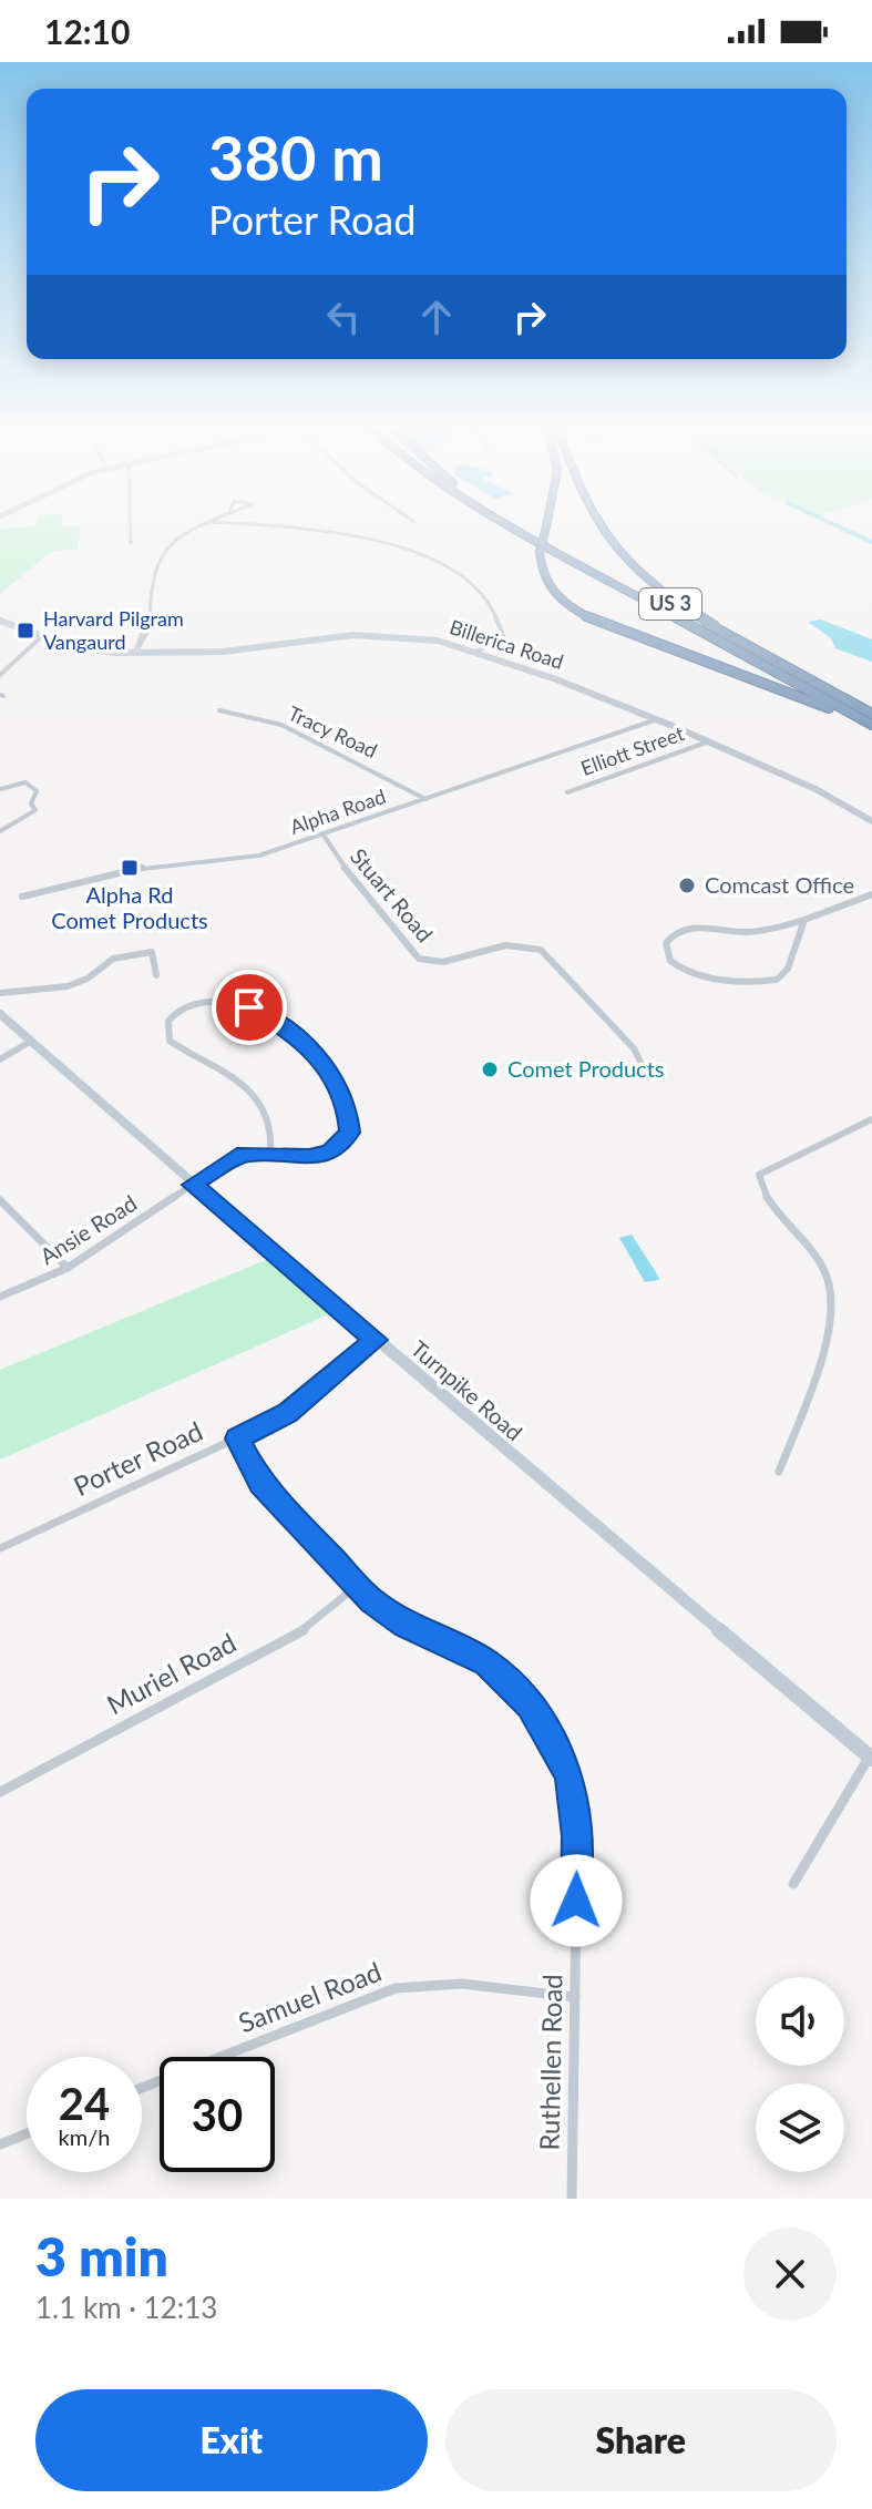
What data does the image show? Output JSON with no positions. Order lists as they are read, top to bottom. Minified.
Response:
{"streets":{"highway":["US 3"],"main road":["Billerica Road","Turnpike Road"],"street":["Tracy Road","Elliott Street","Alpha Road","Stuart Road","Ansie Road","Porter Road","Muriel Road","Samuel Road","Ruthellen Road"]},"crossings":[["Billerica Road","Elliott Street"],["Billerica Road","Alpha Road"],["Tracy Road","Alpha Road"],["Alpha Road","Stuart Road"],["Ansie Road","Turnpike Road"],["Turnpike Road","Porter Road"],["Porter Road","Ruthellen Road"],["Muriel Road","Ruthellen Road"],["Samuel Road","Ruthellen Road"]],"places":{"transit":["Harvard Pilgram Vangaurd","Alpha Rd Comet Products"],"other":["Comcast Office","Comet Products"]},"page":{"status":"12:10","turn":["380 m","Porter Road"],"speed":"24 km/h","limit":"30","heading":["3 min","1.1 km · 12:13"],"buttons":["Exit","Share"]}}
